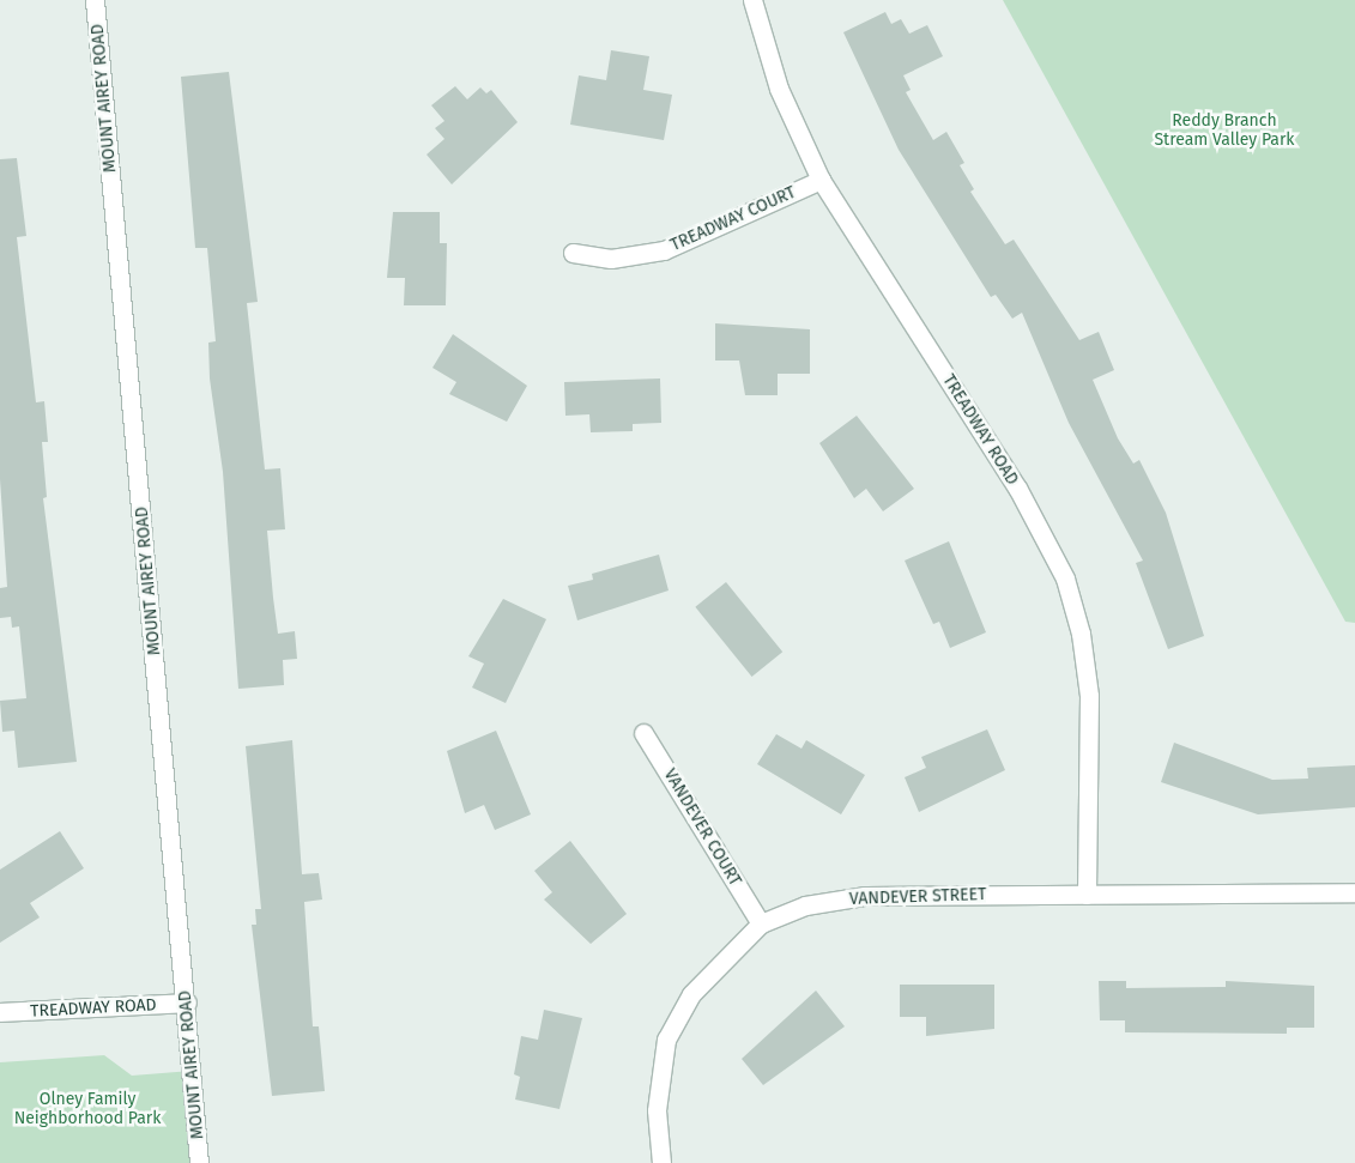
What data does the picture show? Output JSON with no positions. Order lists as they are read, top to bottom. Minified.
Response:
{"streets":{"street":["MOUNT AIREY ROAD","TREADWAY COURT","TREADWAY ROAD","VANDEVER COURT","VANDEVER STREET"]},"crossings":[["MOUNT AIREY ROAD","TREADWAY ROAD"],["TREADWAY COURT","TREADWAY ROAD"],["TREADWAY ROAD","VANDEVER STREET"],["VANDEVER COURT","VANDEVER STREET"]],"parks":["Reddy Branch Stream Valley Park","Olney Family Neighborhood Park"]}
